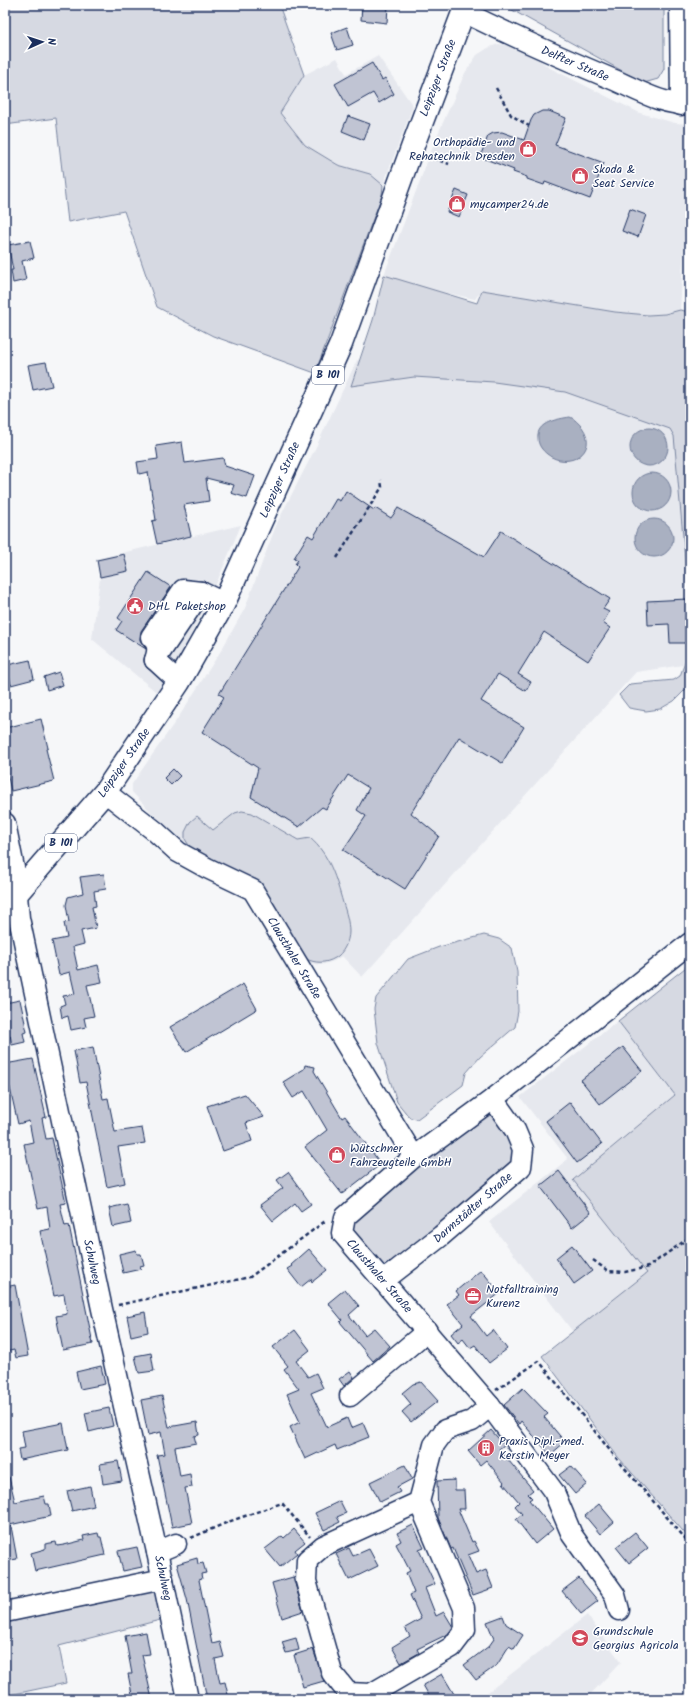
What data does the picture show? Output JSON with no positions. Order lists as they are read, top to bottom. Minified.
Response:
{"streets":{"main road":["Leipziger Straße","B 101"],"street":["Delfter Straße","Clausthaler Straße","Darmstädter Straße","Schulweg"]},"crossings":[["Delfter Straße","Leipziger Straße"],["Leipziger Straße","Clausthaler Straße"],["Leipziger Straße","Schulweg"],["Clausthaler Straße","Darmstädter Straße"]],"places":{"shop":["Orthopädie- und Rehatechnik Dresden","Skoda & Seat Service","mycamper24.de","Wütschner Fahrzeugteile GmbH"],"public building":["DHL Paketshop"],"office":["Notfalltraining Kurenz"],"building":["Praxis Dipl.-med. Kerstin Meyer"],"school or university":["Grundschule Georgius Agricola"]},"north":"right"}
